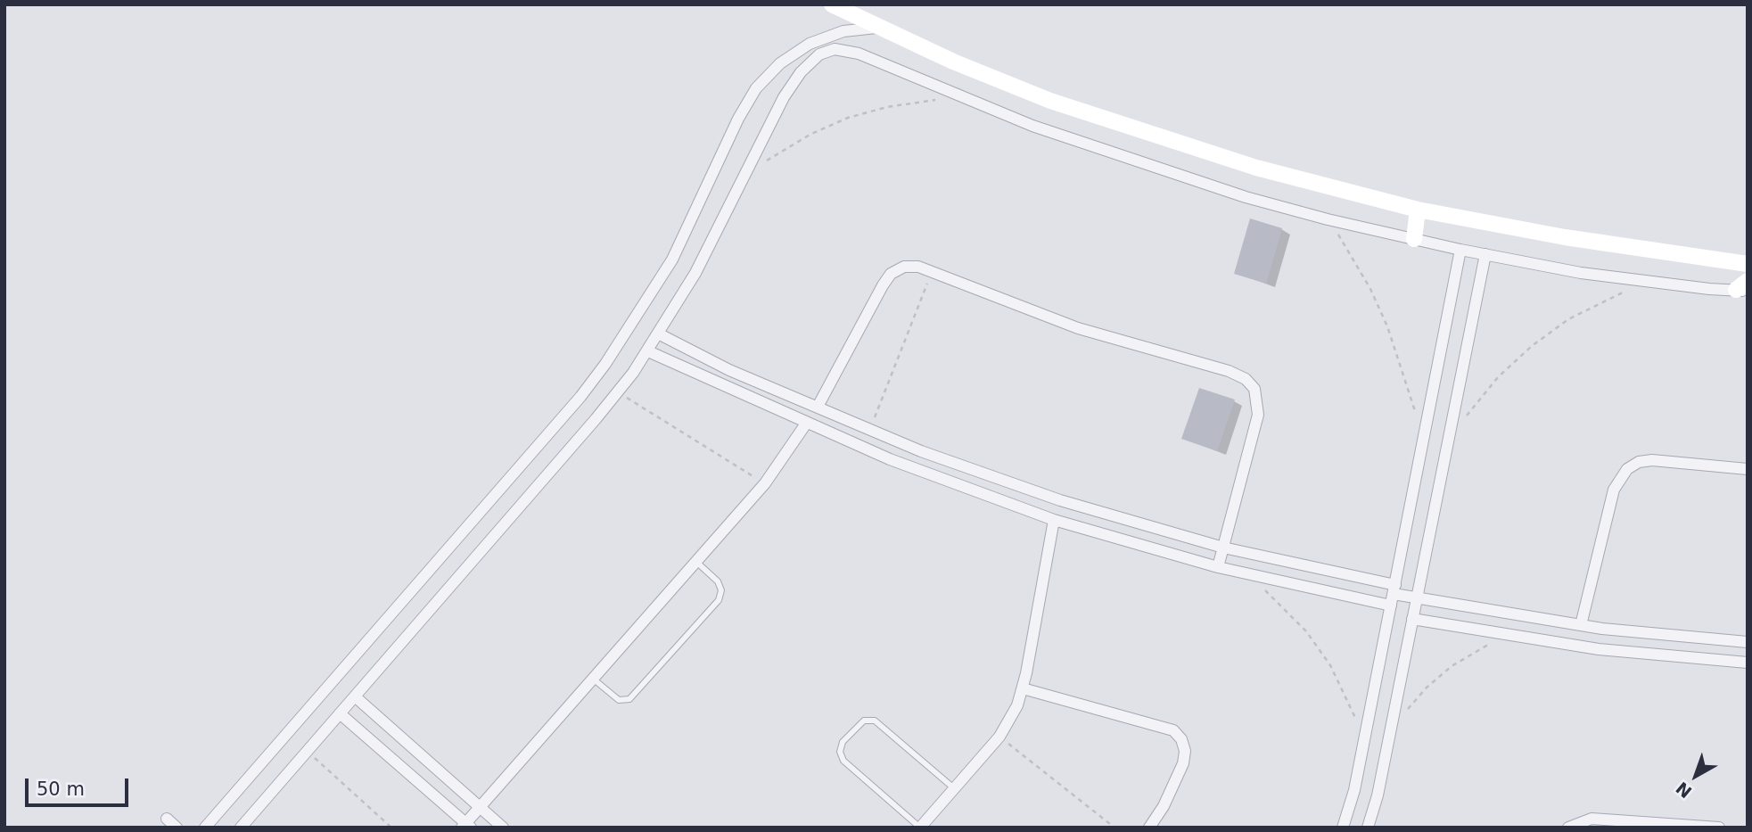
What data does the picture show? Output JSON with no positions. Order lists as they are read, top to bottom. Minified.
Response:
{"scale_bar":"50 m","north":"bottom left"}
